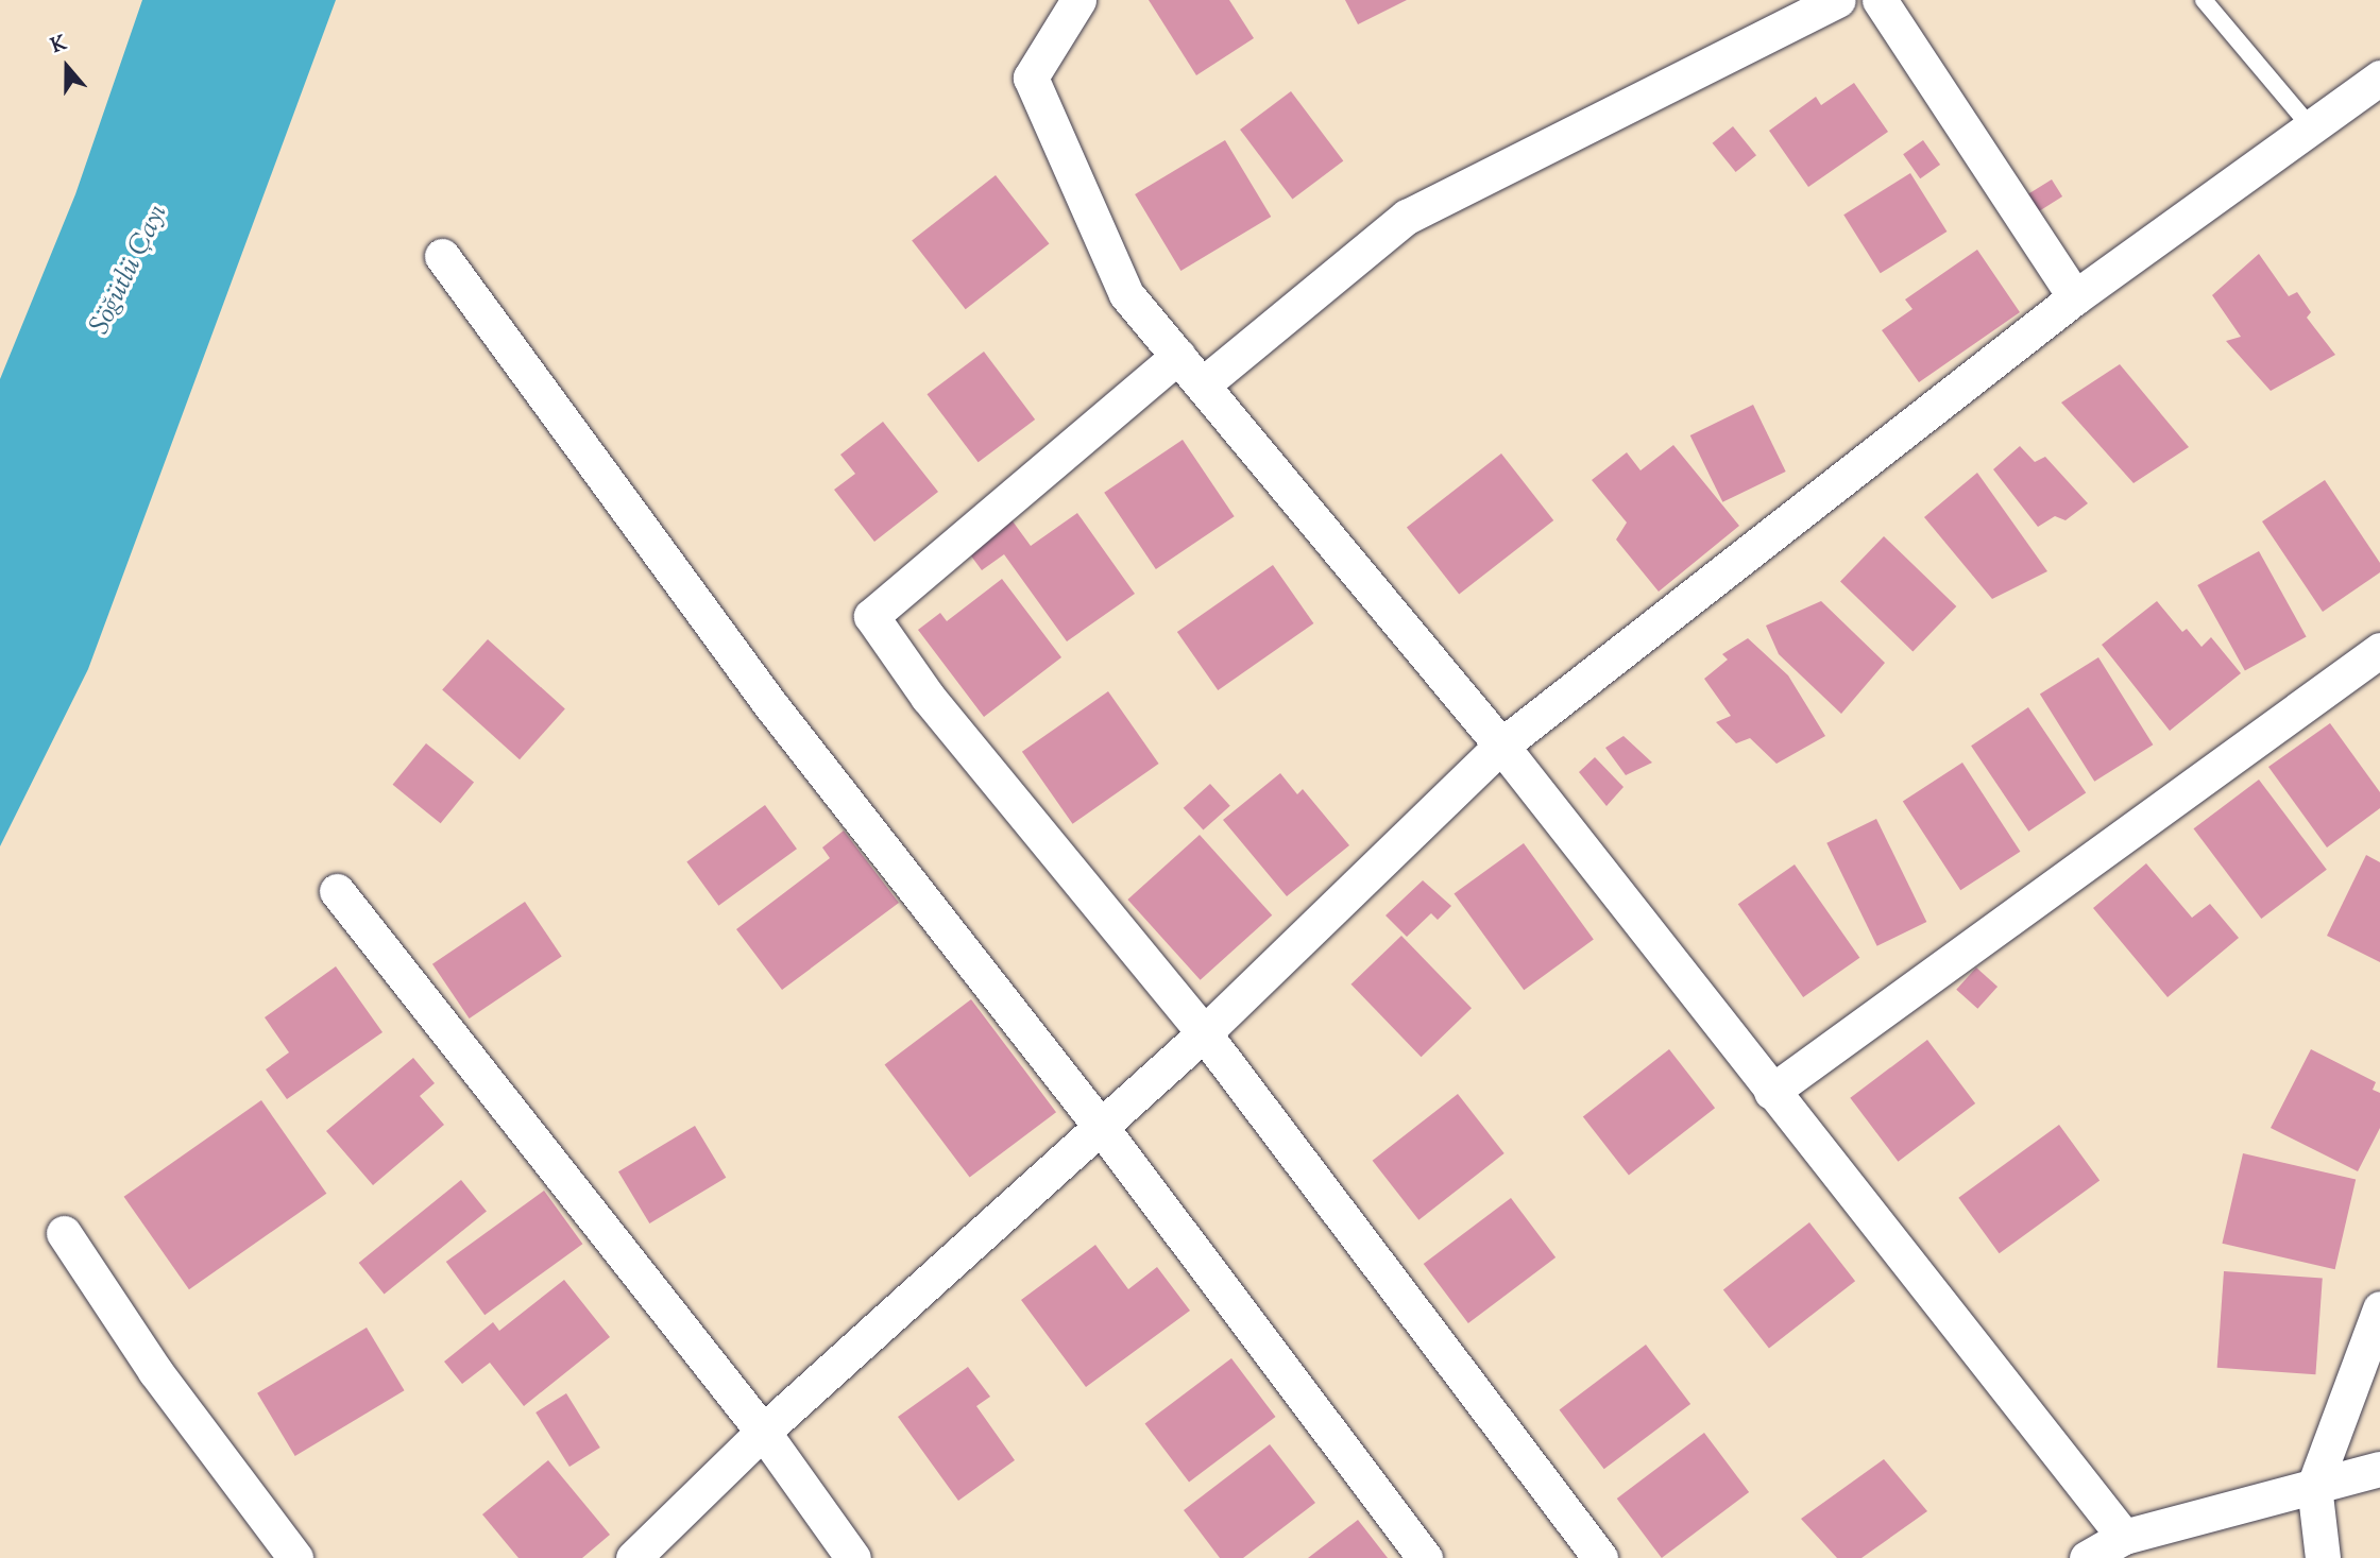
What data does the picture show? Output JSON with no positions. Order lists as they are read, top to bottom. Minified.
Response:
{"water":["Söğütlü Çayı"],"north":"top"}
